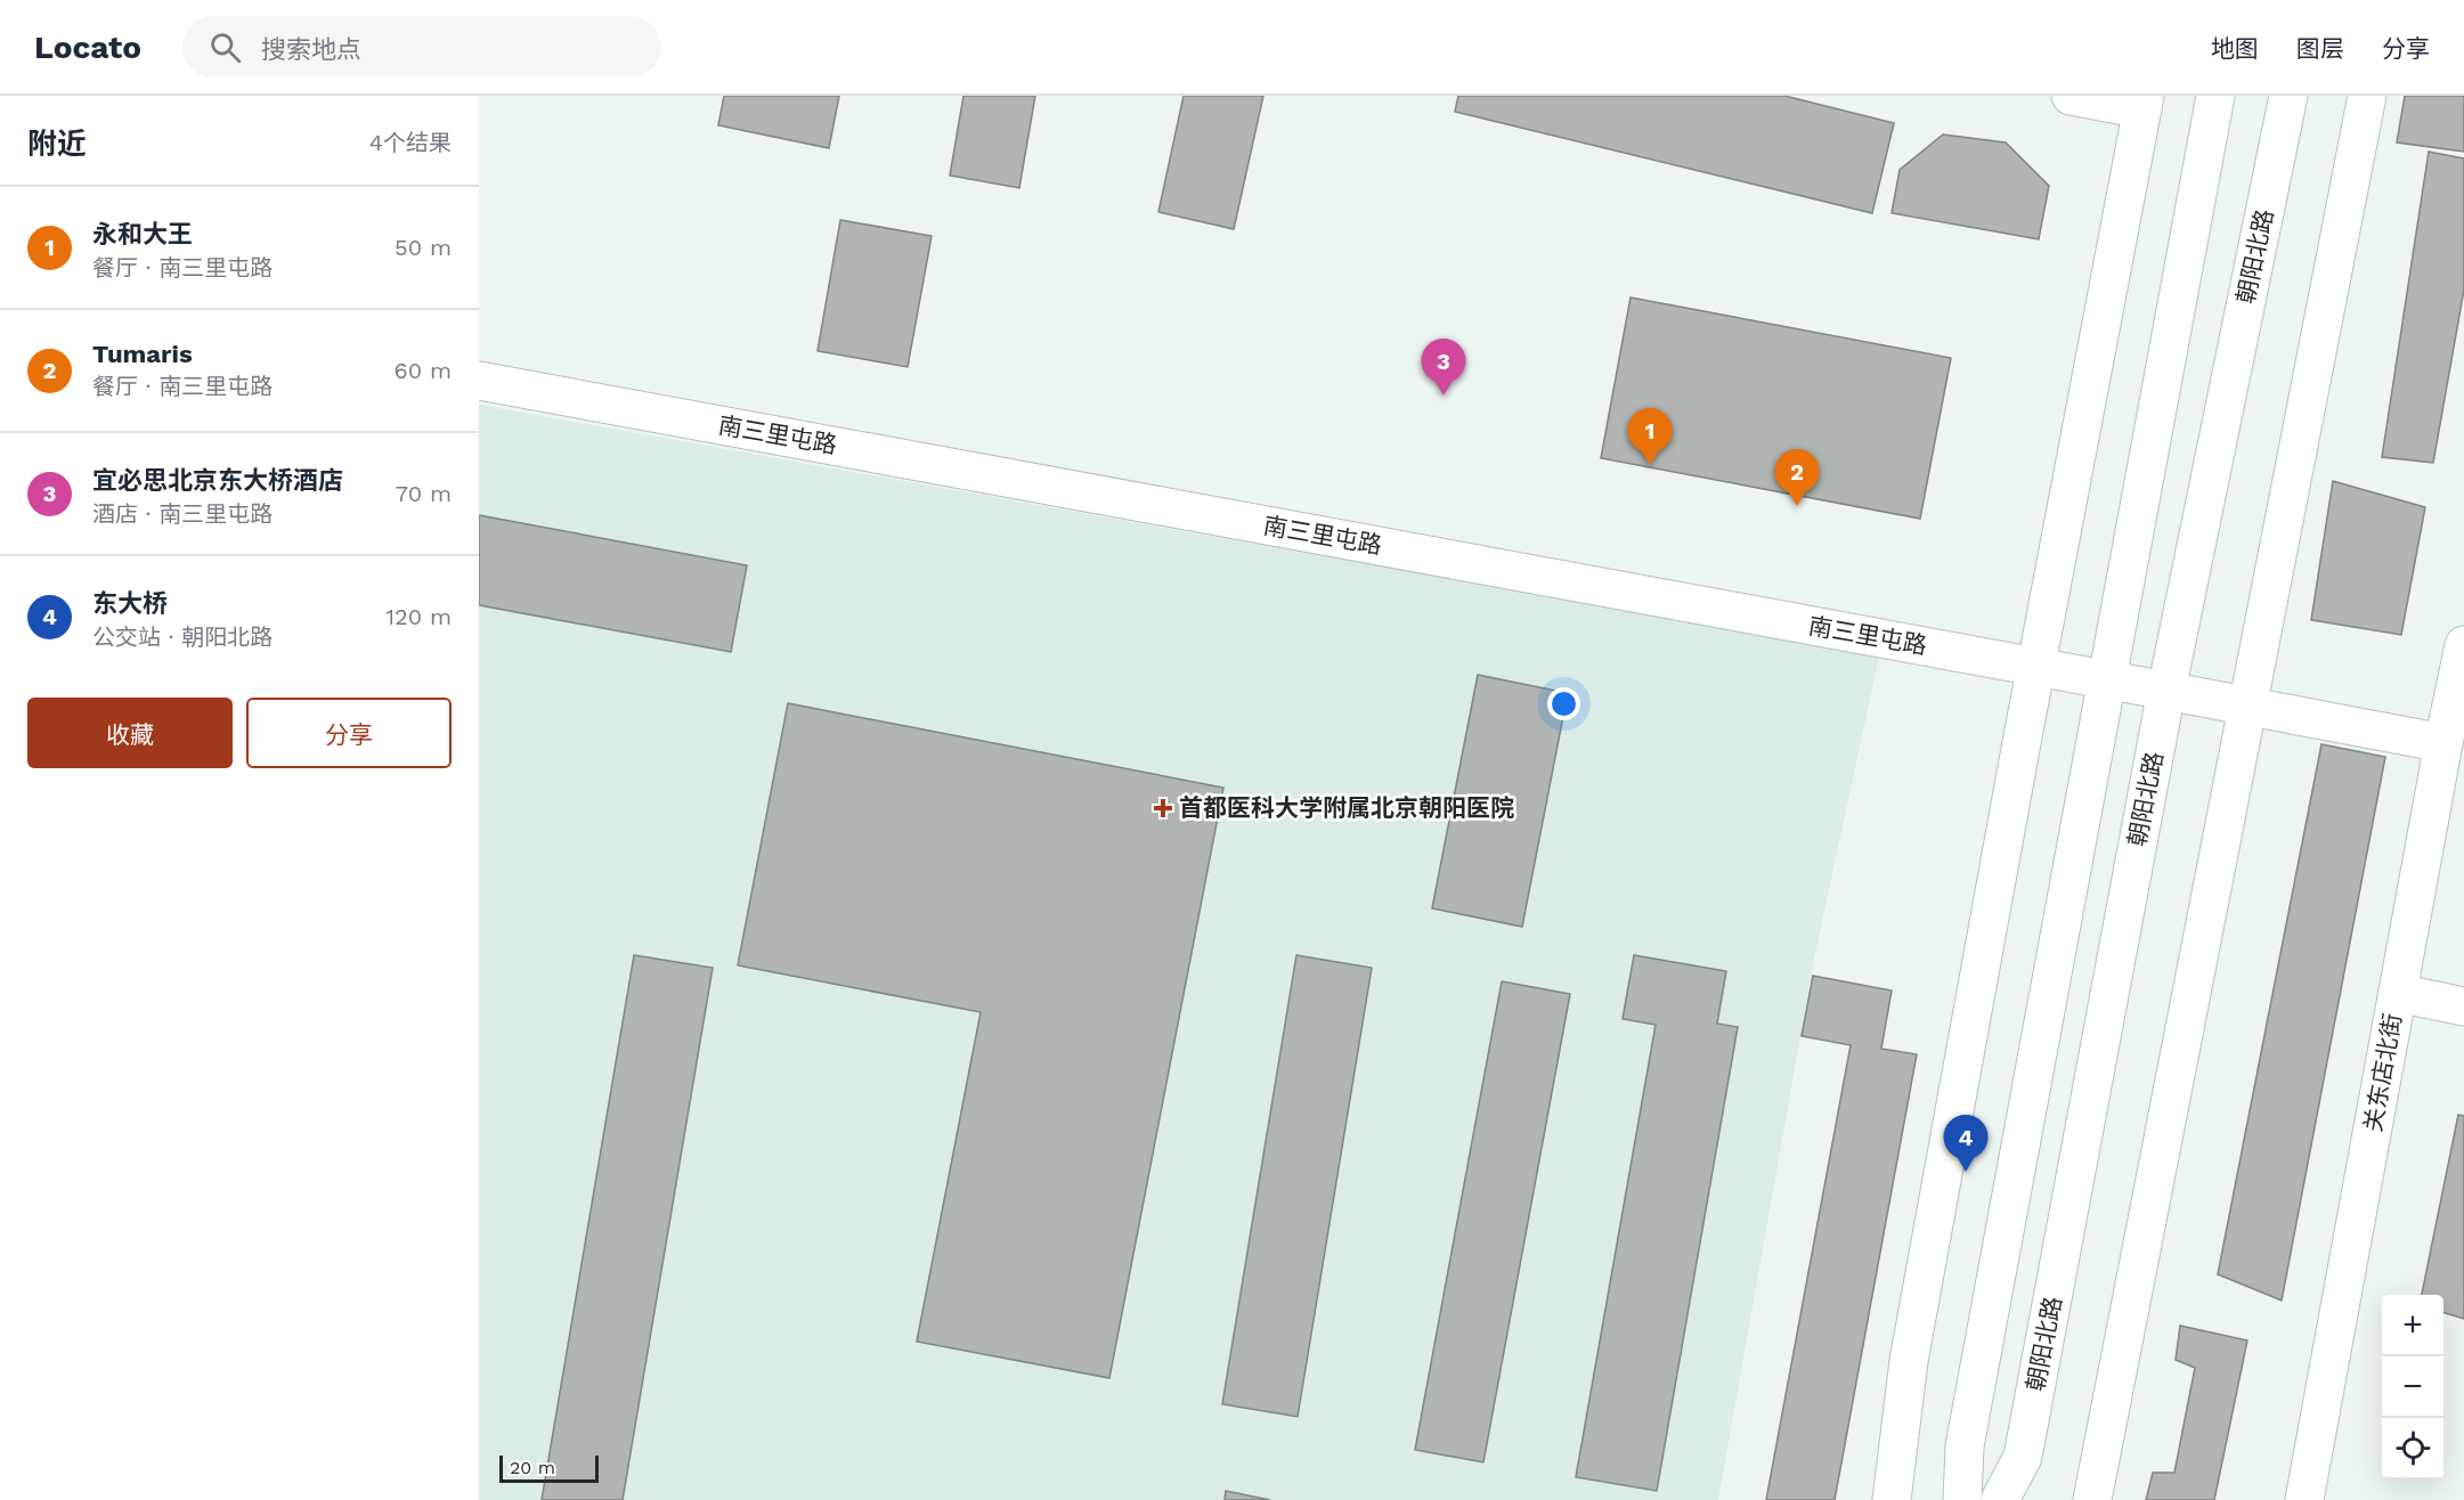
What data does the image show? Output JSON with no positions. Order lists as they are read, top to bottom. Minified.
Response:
{"streets":{"street":["朝阳北路","南三里屯路","关东店北街"]},"crossings":[["朝阳北路","南三里屯路"],["南三里屯路","关东店北街"]],"places":{"health":["首都医科大学附属北京朝阳医院"]},"scale_bar":"20 m","page":{"header":"Locato","search":"搜索地点","nav":["地图","图层","分享"],"heading":["附近","4个结果"],"list":[{"mark":"1","name":"永和大王","note":"餐厅 · 南三里屯路","value":"50 m"},{"mark":"2","name":"Tumaris","note":"餐厅 · 南三里屯路","value":"60 m"},{"mark":"3","name":"宜必思北京东大桥酒店","note":"酒店 · 南三里屯路","value":"70 m"},{"mark":"4","name":"东大桥","note":"公交站 · 朝阳北路","value":"120 m"}],"pins":["3","1","2","4"],"buttons":["收藏","分享"],"map_buttons":["+","−"],"scale":"20 m"}}
